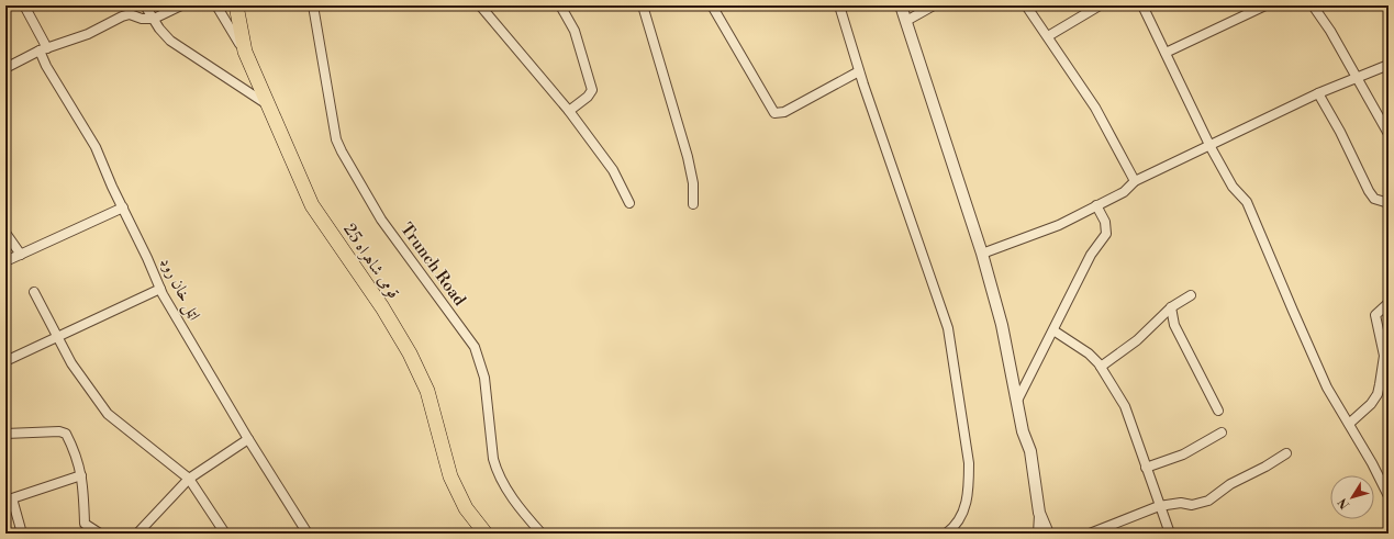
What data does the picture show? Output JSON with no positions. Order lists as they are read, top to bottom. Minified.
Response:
{"streets":{"highway":["قومی شاہراہ 25"],"street":["Trunch Road","اټل خان روډ"]},"north":"bottom left"}
